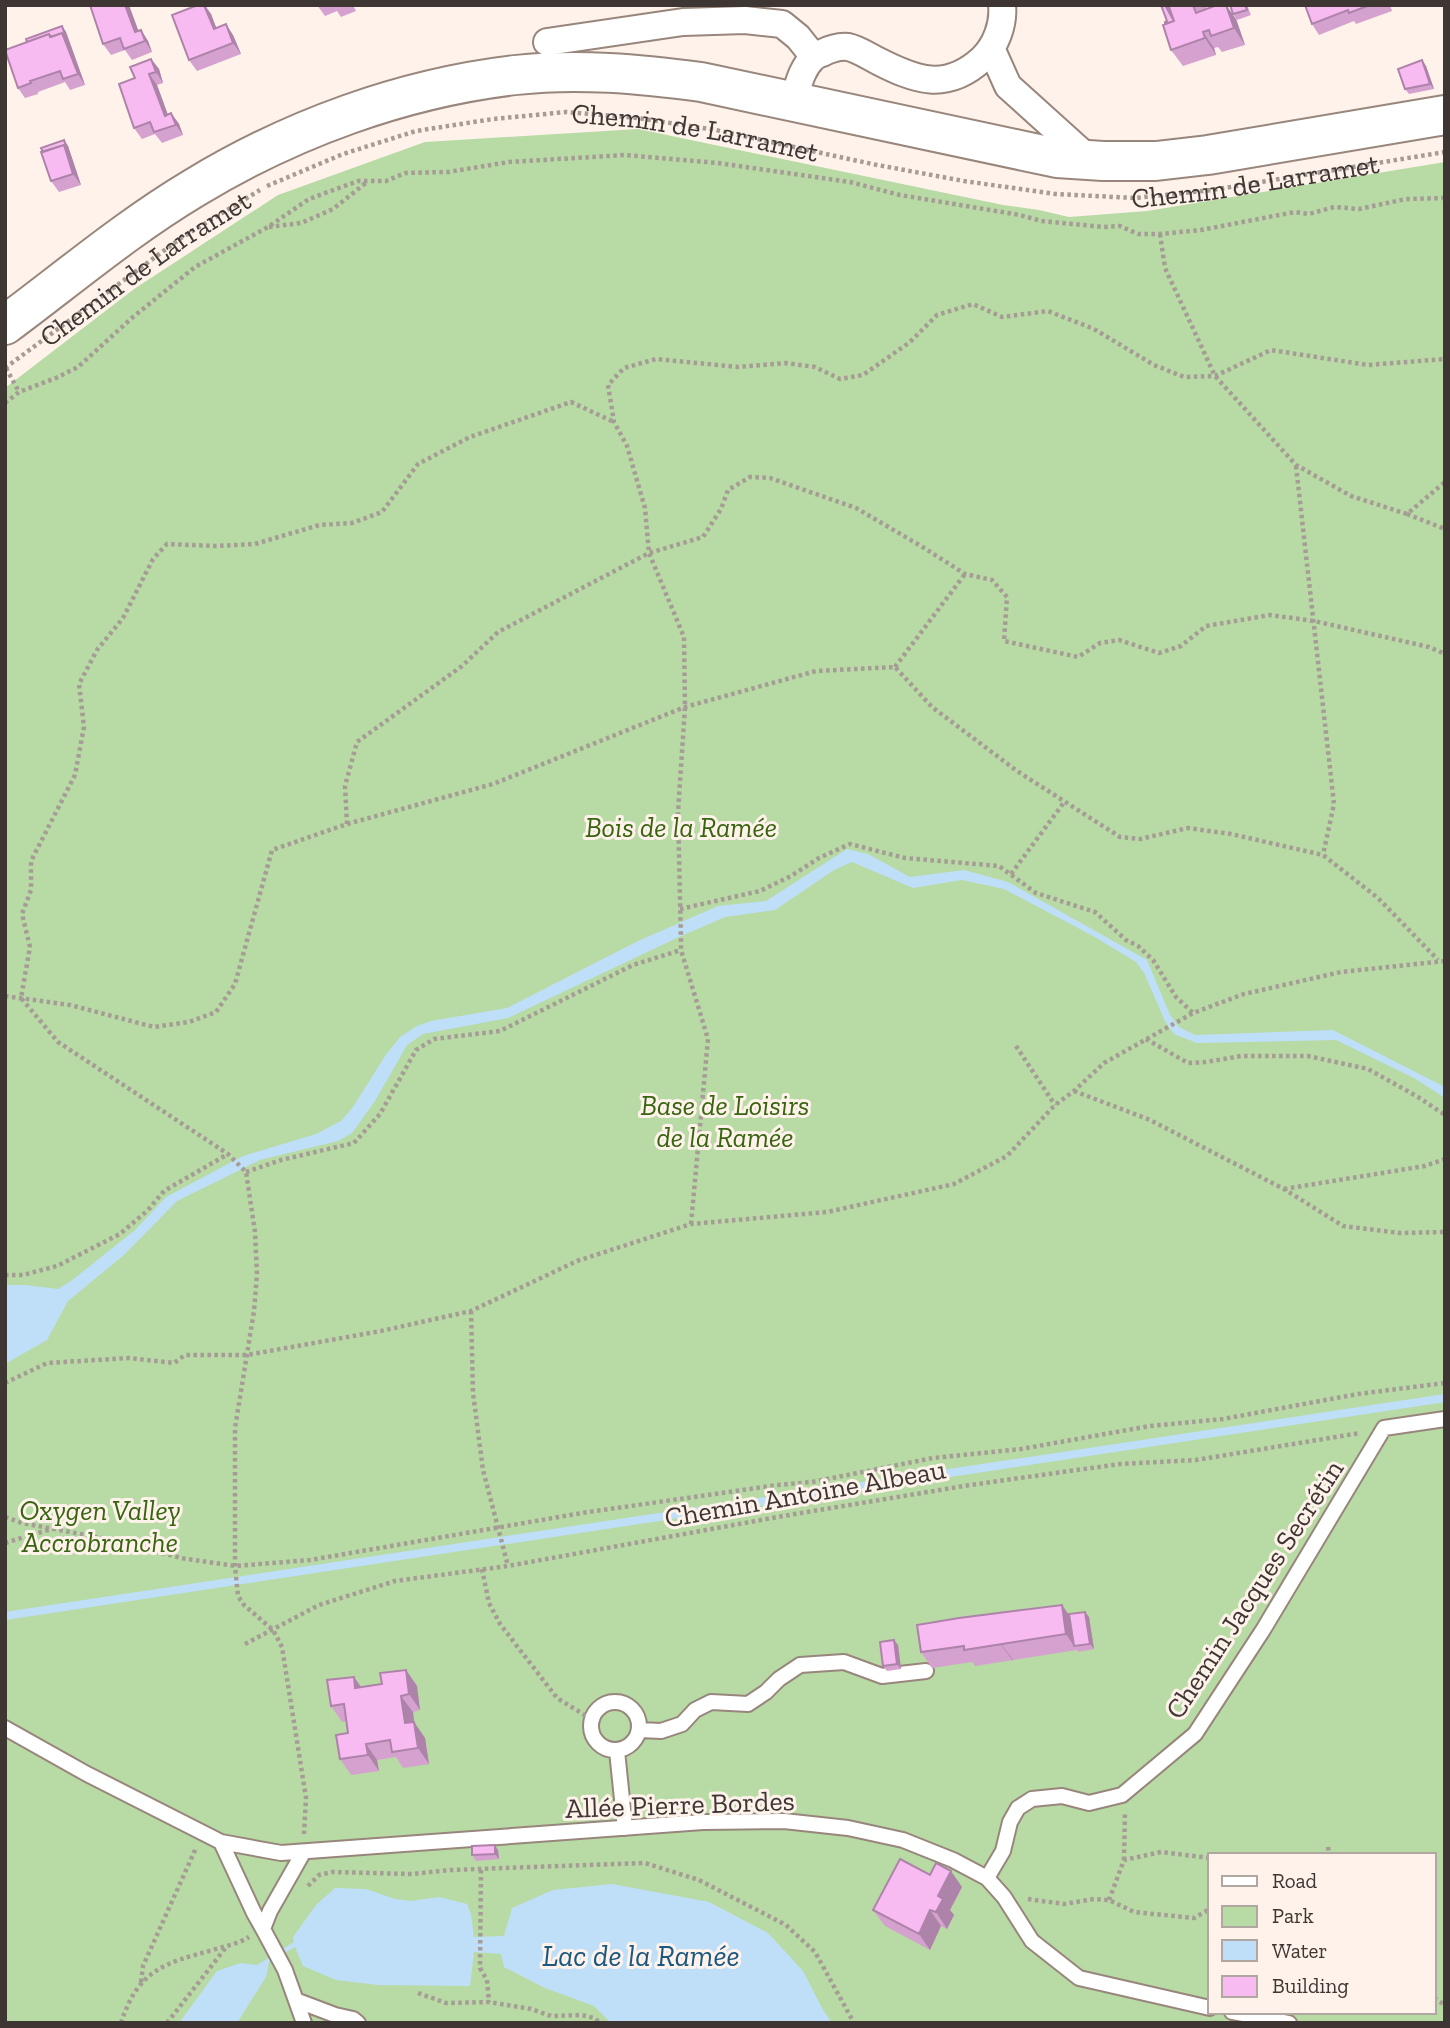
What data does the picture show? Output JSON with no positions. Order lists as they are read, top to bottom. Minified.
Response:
{"streets":{"main road":["Chemin de Larramet"],"lane":["Chemin Jacques Secrétin","Allée Pierre Bordes"],"path":["Chemin Antoine Albeau"]},"crossings":[["Chemin Antoine Albeau","Chemin Jacques Secrétin"],["Chemin Jacques Secrétin","Allée Pierre Bordes"]],"water":["Lac de la Ramée"],"parks":["Bois de la Ramée","Base de Loisirs de la Ramée","Oxygen Valley Accrobranche"],"legend":["Road","Park","Water","Building"]}
